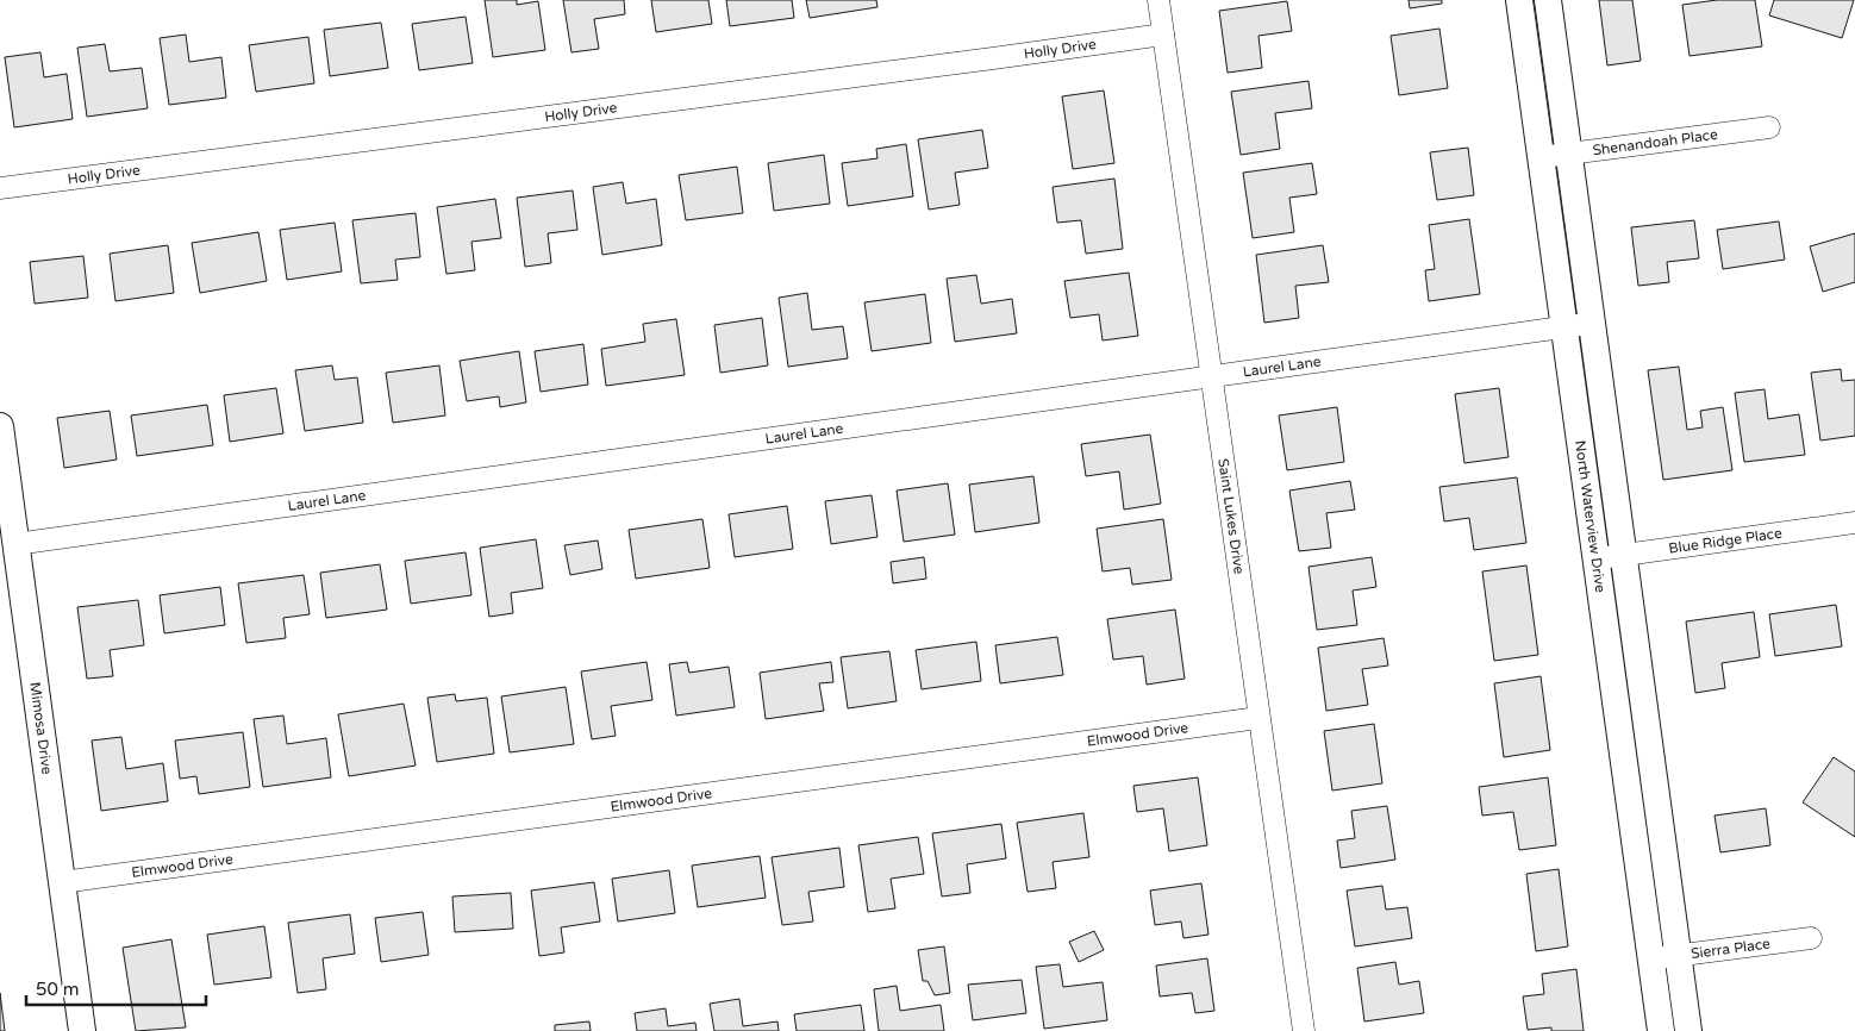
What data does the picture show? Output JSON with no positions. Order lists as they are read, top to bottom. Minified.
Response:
{"streets":{"street":["Holly Drive","Shenandoah Place","Laurel Lane","Saint Lukes Drive","North Waterview Drive","Blue Ridge Place","Mimosa Drive","Elmwood Drive","Sierra Place"]},"crossings":[["Holly Drive","Saint Lukes Drive"],["Shenandoah Place","North Waterview Drive"],["Laurel Lane","Saint Lukes Drive"],["Laurel Lane","North Waterview Drive"],["Laurel Lane","Mimosa Drive"],["Saint Lukes Drive","Elmwood Drive"],["North Waterview Drive","Blue Ridge Place"],["North Waterview Drive","Sierra Place"],["Mimosa Drive","Elmwood Drive"]],"scale_bar":"50 m"}
